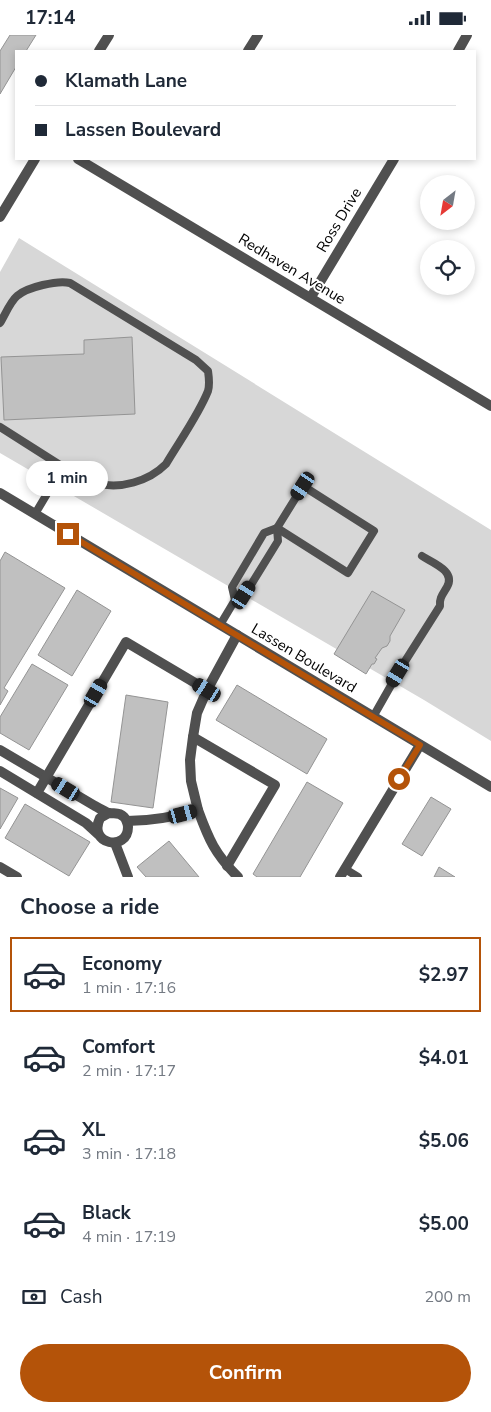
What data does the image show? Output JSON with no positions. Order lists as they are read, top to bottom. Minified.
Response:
{"streets":{"street":["Ross Drive","Redhaven Avenue","Lassen Boulevard"]},"crossings":[["Ross Drive","Redhaven Avenue"]],"north":"bottom left","page":{"status":"17:14","banner":["Klamath Lane","Lassen Boulevard"],"bubble":"1 min","heading":"Choose a ride","list":[{"name":"Economy","note":"1 min · 17:16","value":"$2.97"},{"name":"Comfort","note":"2 min · 17:17","value":"$4.01"},{"name":"XL","note":"3 min · 17:18","value":"$5.06"},{"name":"Black","note":"4 min · 17:19","value":"$5.00"}],"pay":["Cash","200 m"],"buttons":"Confirm"}}
